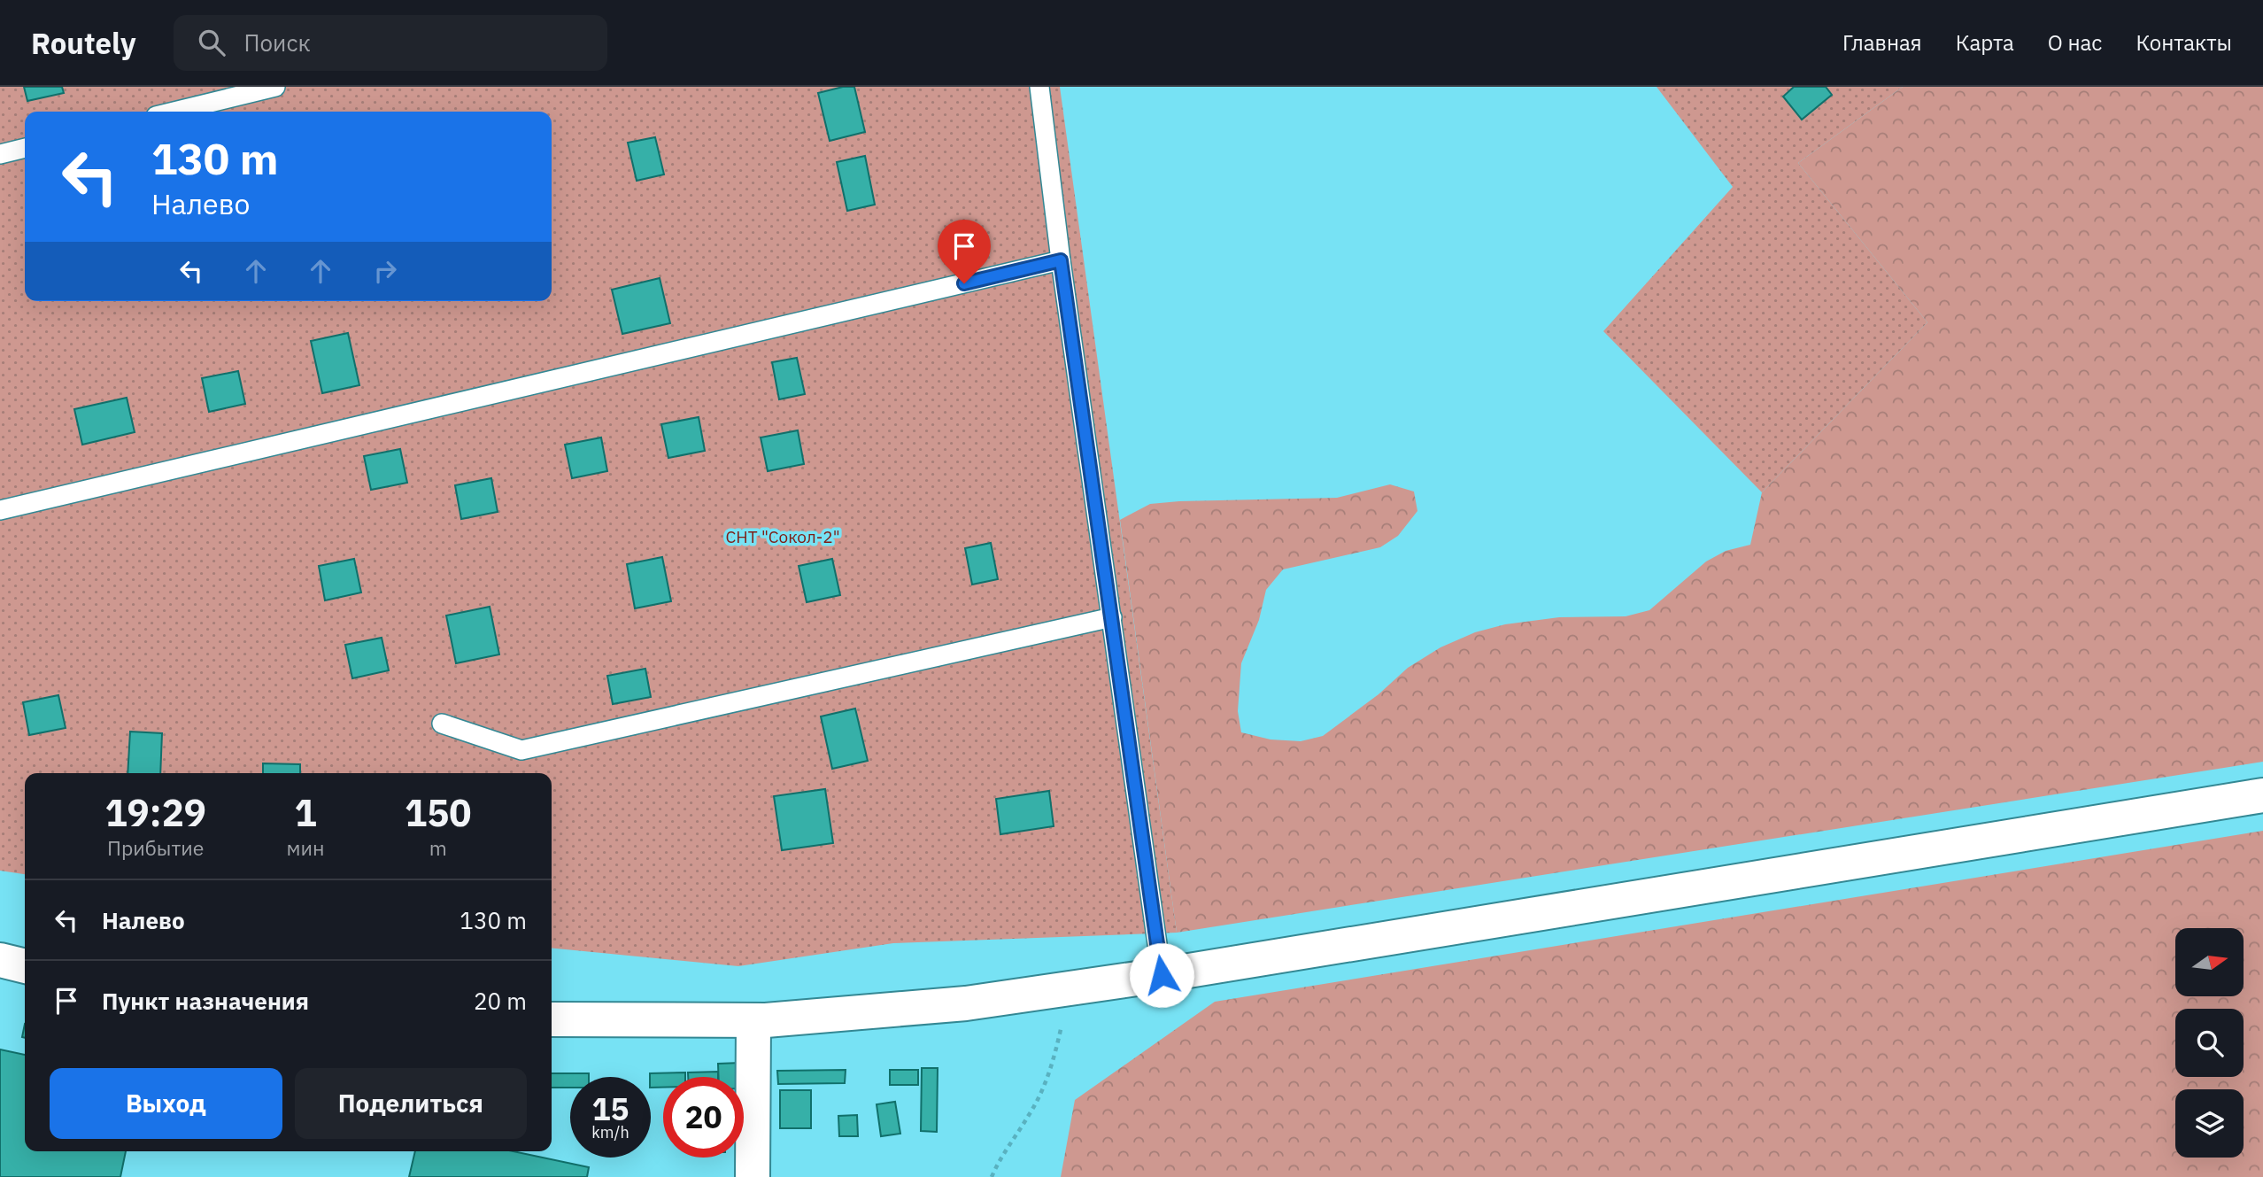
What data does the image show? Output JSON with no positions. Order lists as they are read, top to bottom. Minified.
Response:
{"parks":["СНТ \"Сокол-2\""],"north":"right","page":{"header":"Routely","search":"Поиск","nav":["Главная","Карта","О нас","Контакты"],"turn":["130 m","Налево"],"eta":["19:29","Прибытие","1","мин","150","m"],"list":[{"name":"Налево","value":"130 m"},{"name":"Пункт назначения","value":"20 m"}],"buttons":["Выход","Поделиться"],"speed":"15 km/h","limit":"20"}}
